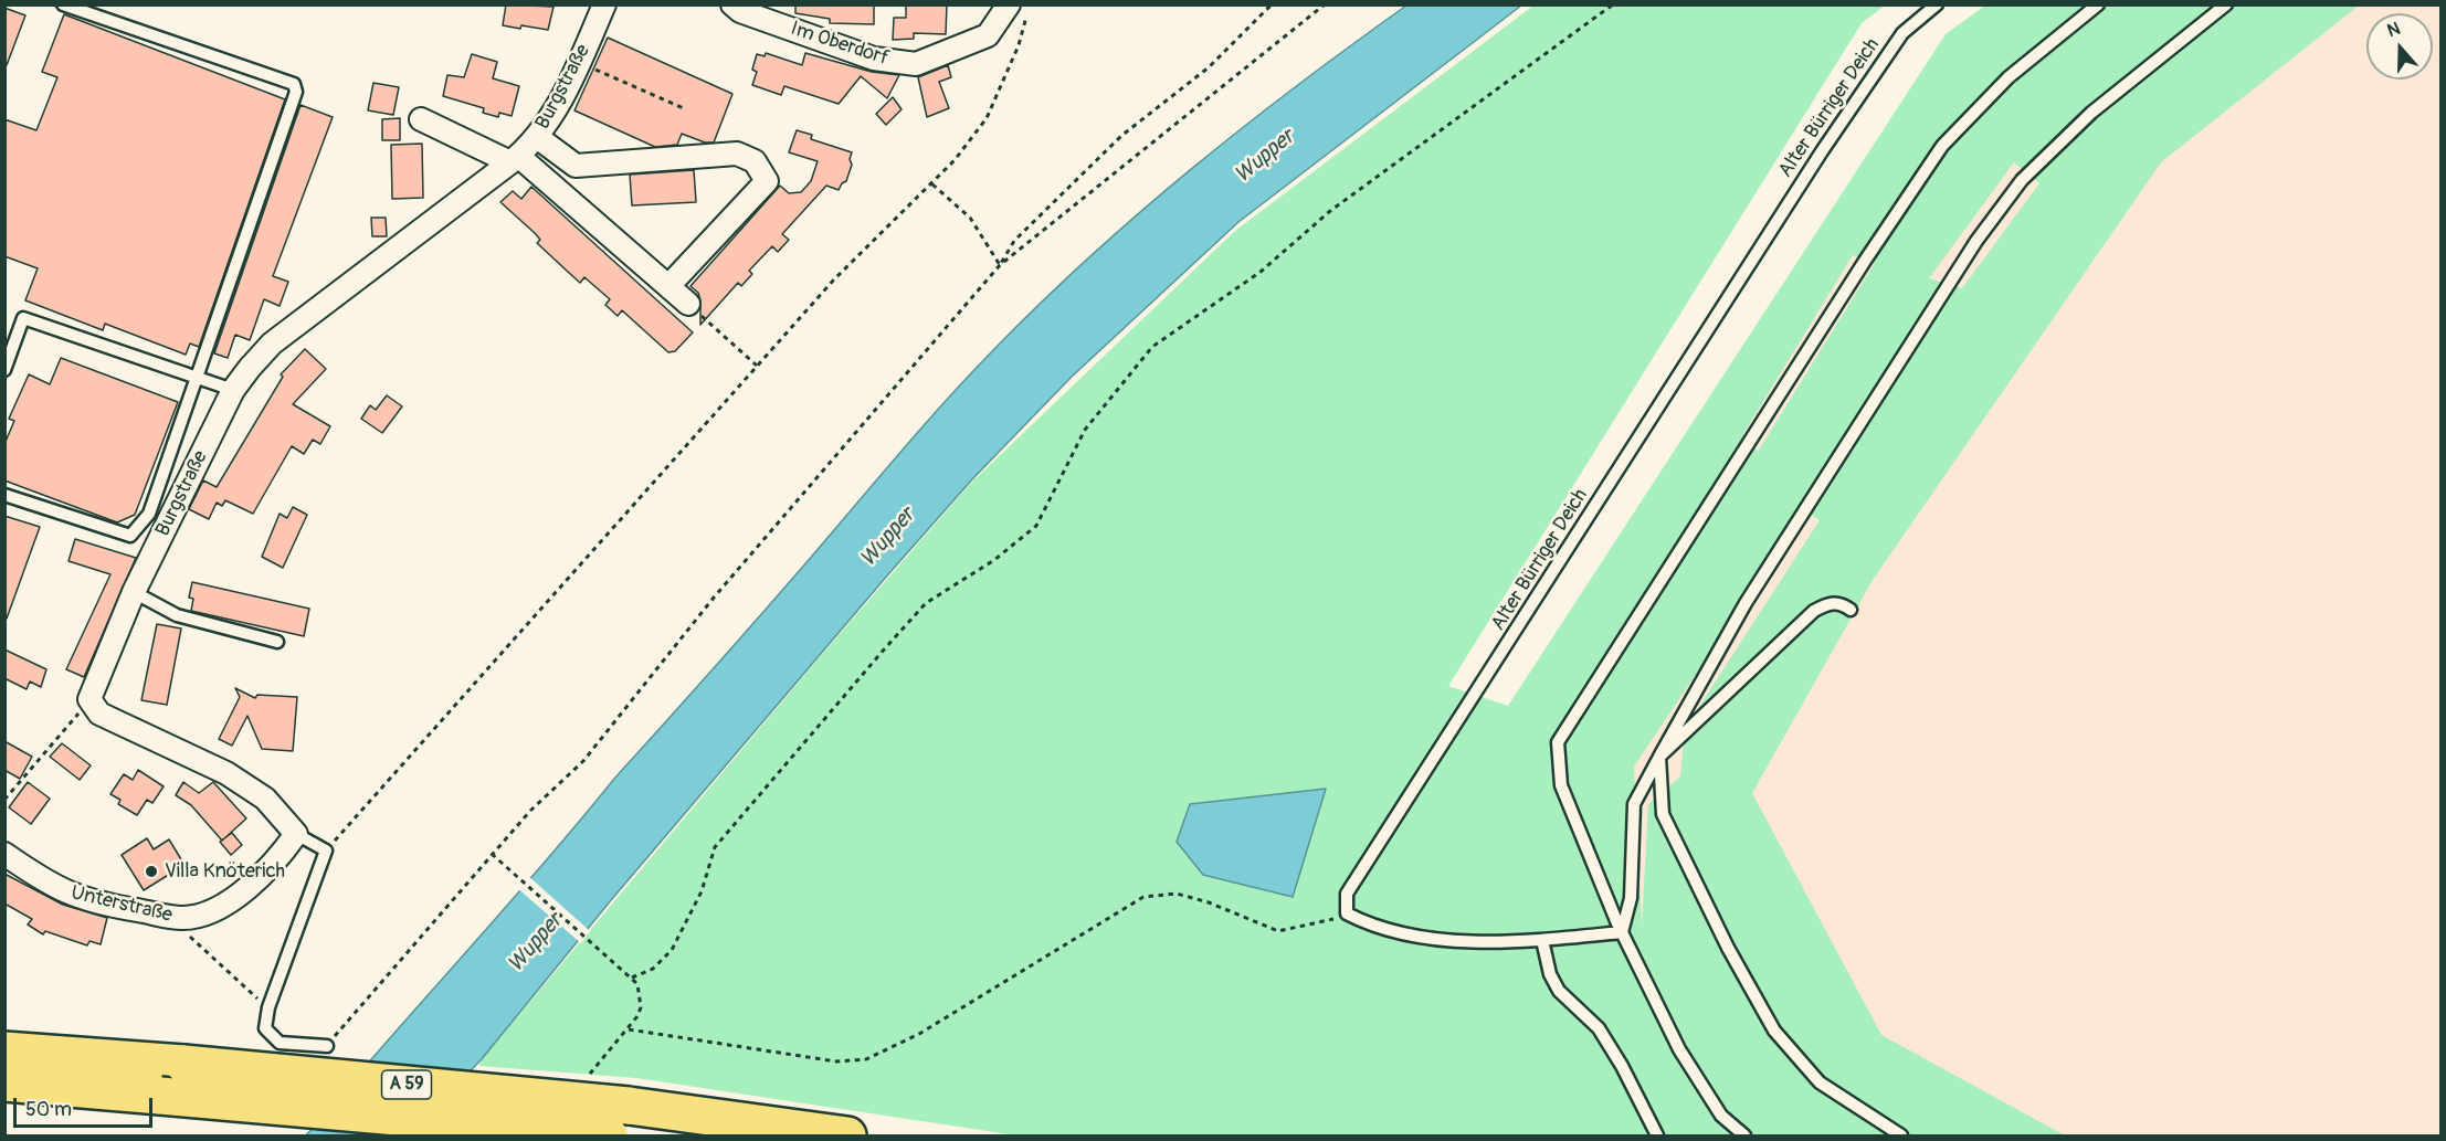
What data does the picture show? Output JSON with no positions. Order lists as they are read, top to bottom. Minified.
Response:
{"streets":{"highway":["A 59"],"street":["Im Oberdorf","Burgstraße","Unterstraße"],"lane":["Alter Bürriger Deich"]},"water":["Wupper"],"places":["Villa Knöterich"],"scale_bar":"50 m","north":"top"}
